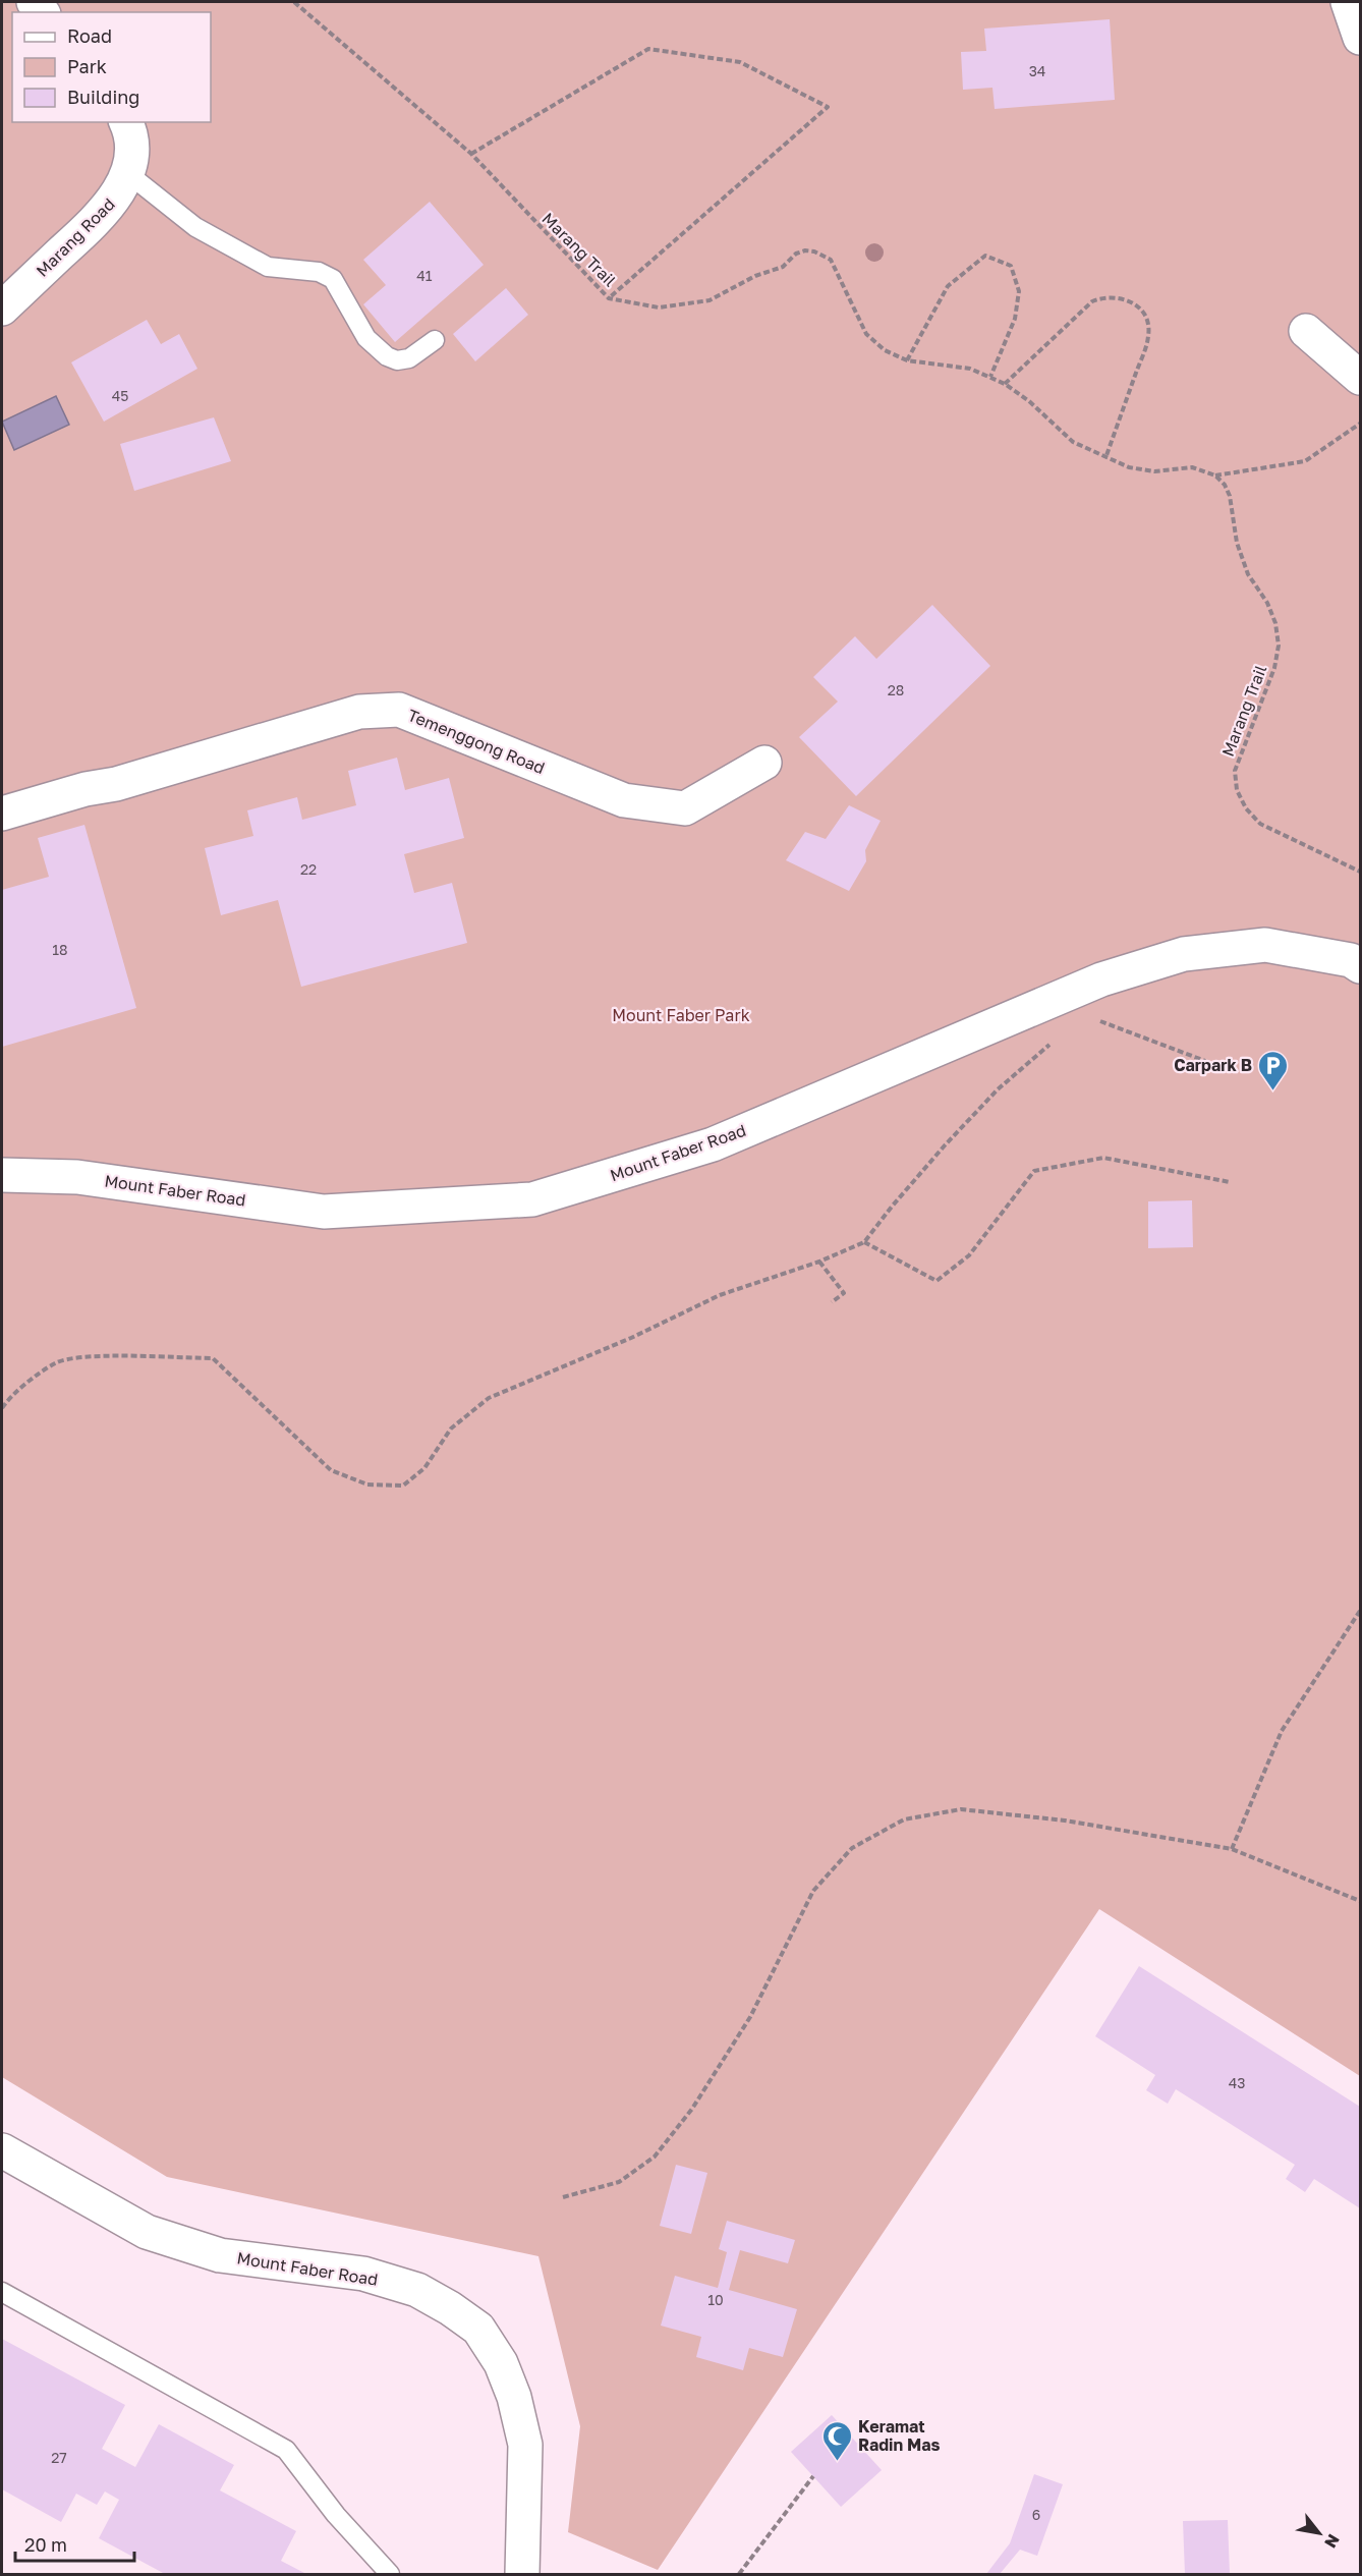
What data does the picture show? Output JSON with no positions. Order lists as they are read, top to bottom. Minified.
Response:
{"streets":{"street":["Marang Road","Temenggong Road","Mount Faber Road"],"path":["Marang Trail"]},"parks":["Mount Faber Park"],"places":{"parking":["Carpark B"],"mosque":["Keramat Radin Mas"]},"house_numbers":["34","41","45","28","22","18","43","10","27","6"],"legend":["Road","Park","Building"],"scale_bar":"20 m","north":"bottom right"}
